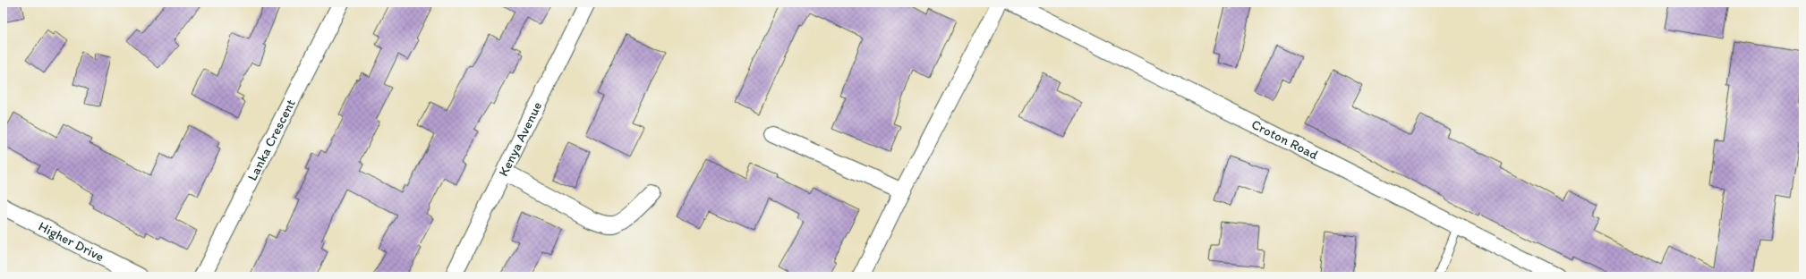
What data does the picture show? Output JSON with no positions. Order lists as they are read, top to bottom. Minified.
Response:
{"streets":{"street":["Lanka Crescent","Kenya Avenue","Croton Road","Higher Drive"]}}
